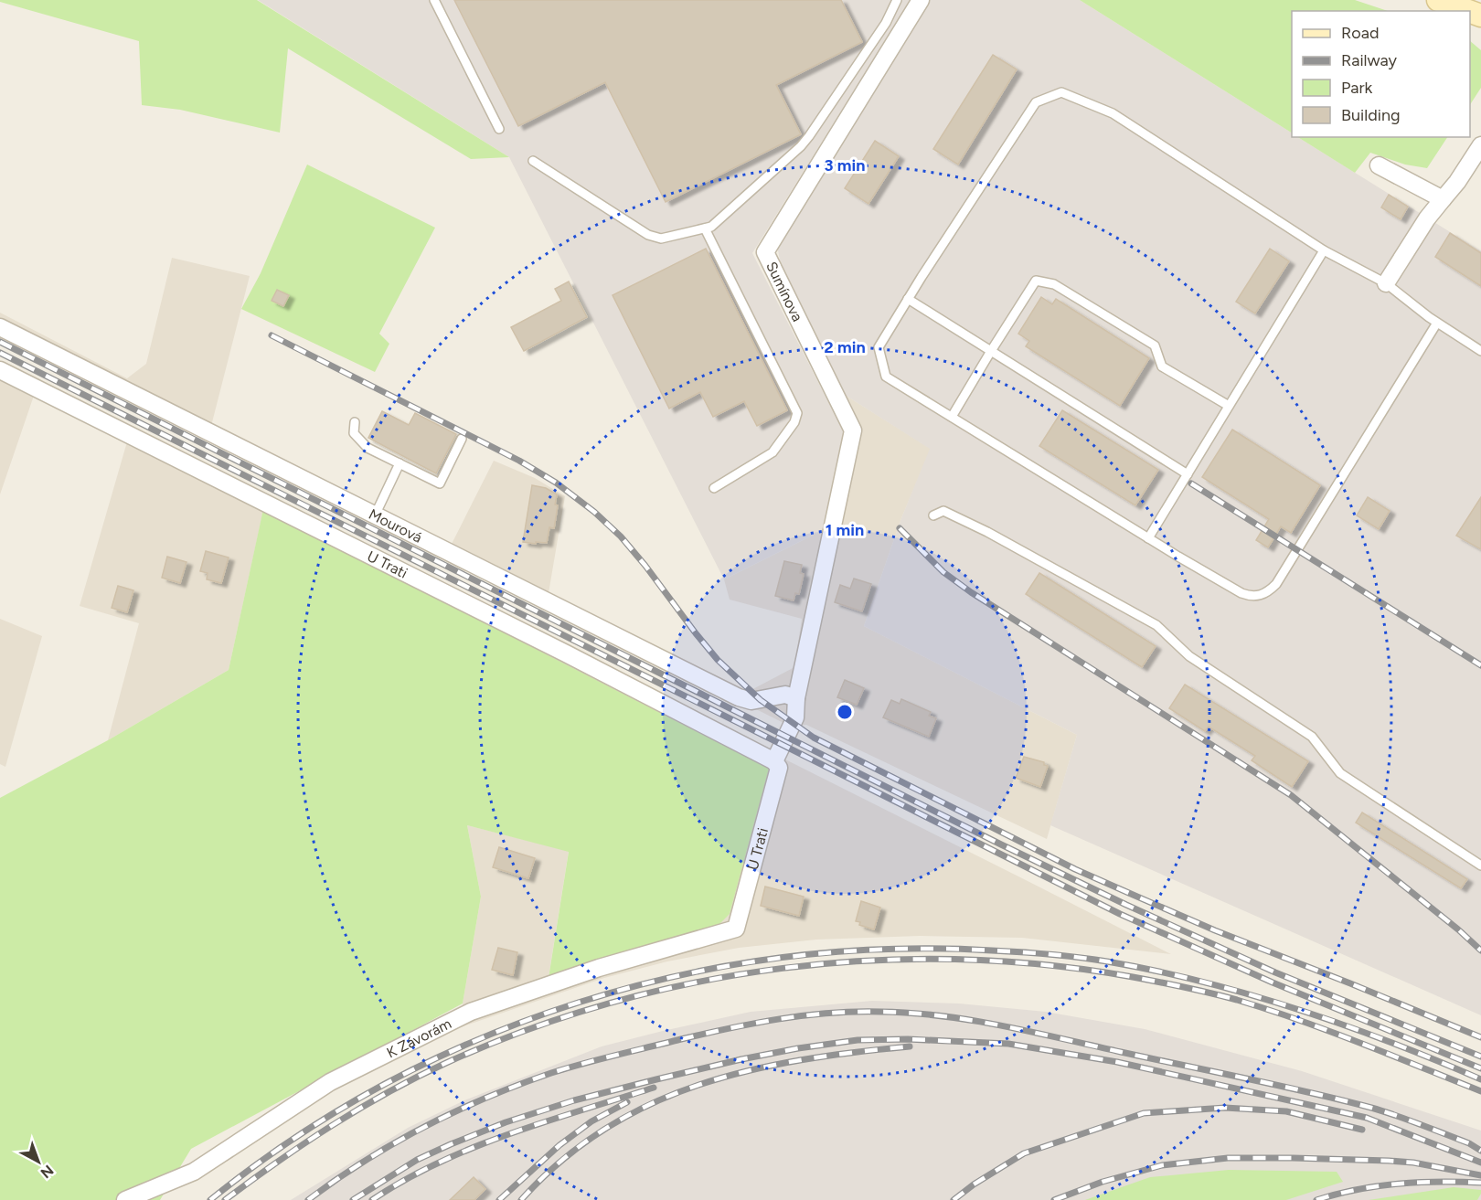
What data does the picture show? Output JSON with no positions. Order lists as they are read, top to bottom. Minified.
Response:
{"streets":{"street":["Sumínova","Mourová","U Trati","K Závorám"]},"crossings":[["Sumínova","Mourová"],["Sumínova","U Trati"],["U Trati","K Závorám"]],"legend":["Road","Railway","Park","Building"],"north":"bottom right","rings":["3 min","2 min","1 min"]}
